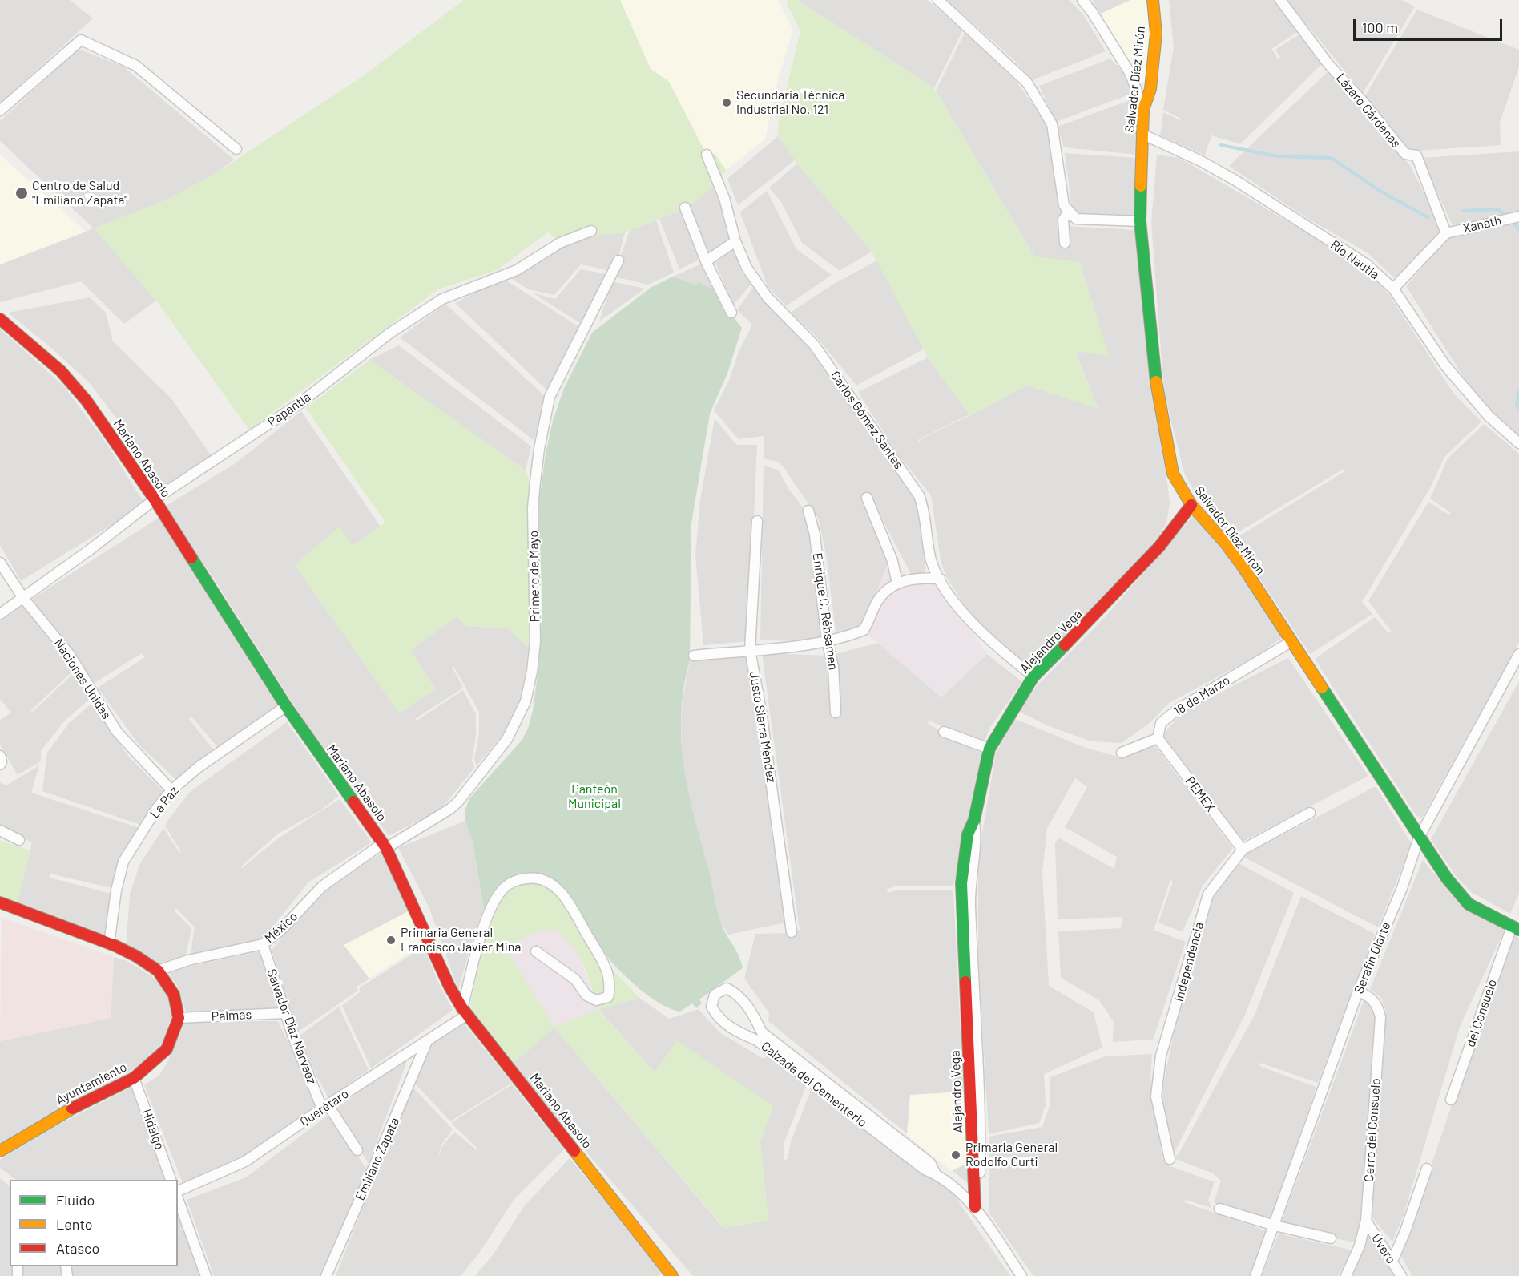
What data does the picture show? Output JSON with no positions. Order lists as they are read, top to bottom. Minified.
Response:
{"streets":{"street":["Salvador Díaz Mirón","Lázaro Cárdenas","Xanath","Río Nautla","Papantla","Carlos Gómez Santes","Mariano Abasolo","Primero de Mayo","Enrique C. Rébsamen","Alejandro Vega","Naciones Unidas","18 de Marzo","Justo Sierra Méndez","PEMEX","La Paz","México","Serafín Olarte","Independencia","del Consuelo","Palmas","Salvador Díaz Narvaez","Ayuntamiento","Calzada del Cementerio","Querétaro","Hidalgo","Cerro del Consuelo","Emiliano Zapata","Uvero"]},"crossings":[["Salvador Díaz Mirón","Río Nautla"],["Salvador Díaz Mirón","Alejandro Vega"],["Salvador Díaz Mirón","18 de Marzo"],["Salvador Díaz Mirón","Serafín Olarte"],["Salvador Díaz Mirón","del Consuelo"],["Lázaro Cárdenas","Xanath"],["Papantla","Mariano Abasolo"],["Papantla","Naciones Unidas"],["Carlos Gómez Santes","Alejandro Vega"],["Mariano Abasolo","Primero de Mayo"],["Mariano Abasolo","La Paz"],["Mariano Abasolo","México"],["Mariano Abasolo","Querétaro"],["Primero de Mayo","México"],["Alejandro Vega","Calzada del Cementerio"],["Naciones Unidas","La Paz"],["18 de Marzo","PEMEX"],["PEMEX","Independencia"],["México","Salvador Díaz Narvaez"],["Serafín Olarte","Cerro del Consuelo"],["Palmas","Salvador Díaz Narvaez"],["Palmas","Ayuntamiento"],["Salvador Díaz Narvaez","Querétaro"],["Ayuntamiento","Hidalgo"],["Querétaro","Emiliano Zapata"],["Cerro del Consuelo","Uvero"]],"parks":["Panteón Municipal"],"places":["Secundaria Técnica Industrial No. 121","Centro de Salud \"Emiliano Zapata\"","Primaria General Francisco Javier Mina","Primaria General Rodolfo Curti"],"legend":["Fluido","Lento","Atasco"],"scale_bar":"100 m"}
